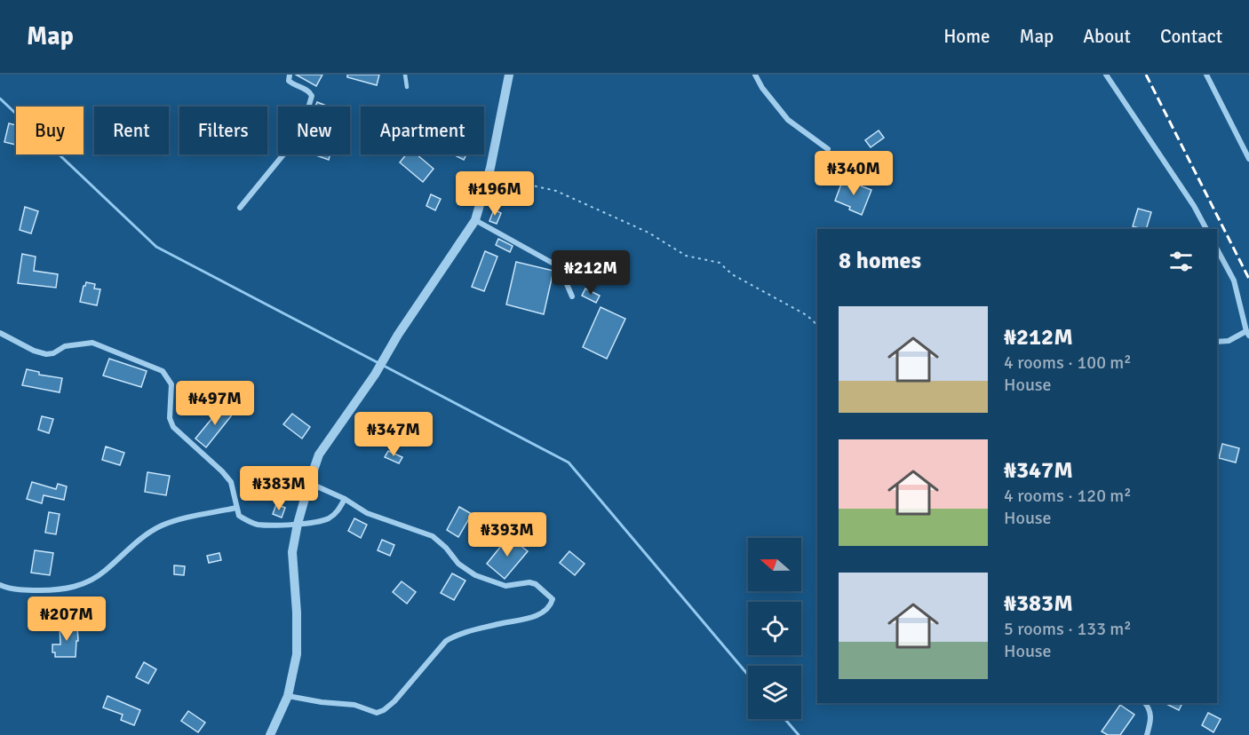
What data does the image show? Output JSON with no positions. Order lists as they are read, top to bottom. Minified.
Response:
{"north":"left","page":{"header":"Map","nav":["Home","Map","About","Contact"],"chip":["Buy","Rent","Filters","New","Apartment"],"price":["₦340M","₦196M","₦212M","₦497M","₦347M","₦383M","₦393M","₦207M"],"heading":"8 homes","list":[{"name":"₦212M","note":"4 rooms · 100 m² · House"},{"name":"₦347M","note":"4 rooms · 120 m² · House"},{"name":"₦383M","note":"5 rooms · 133 m² · House"}]}}
